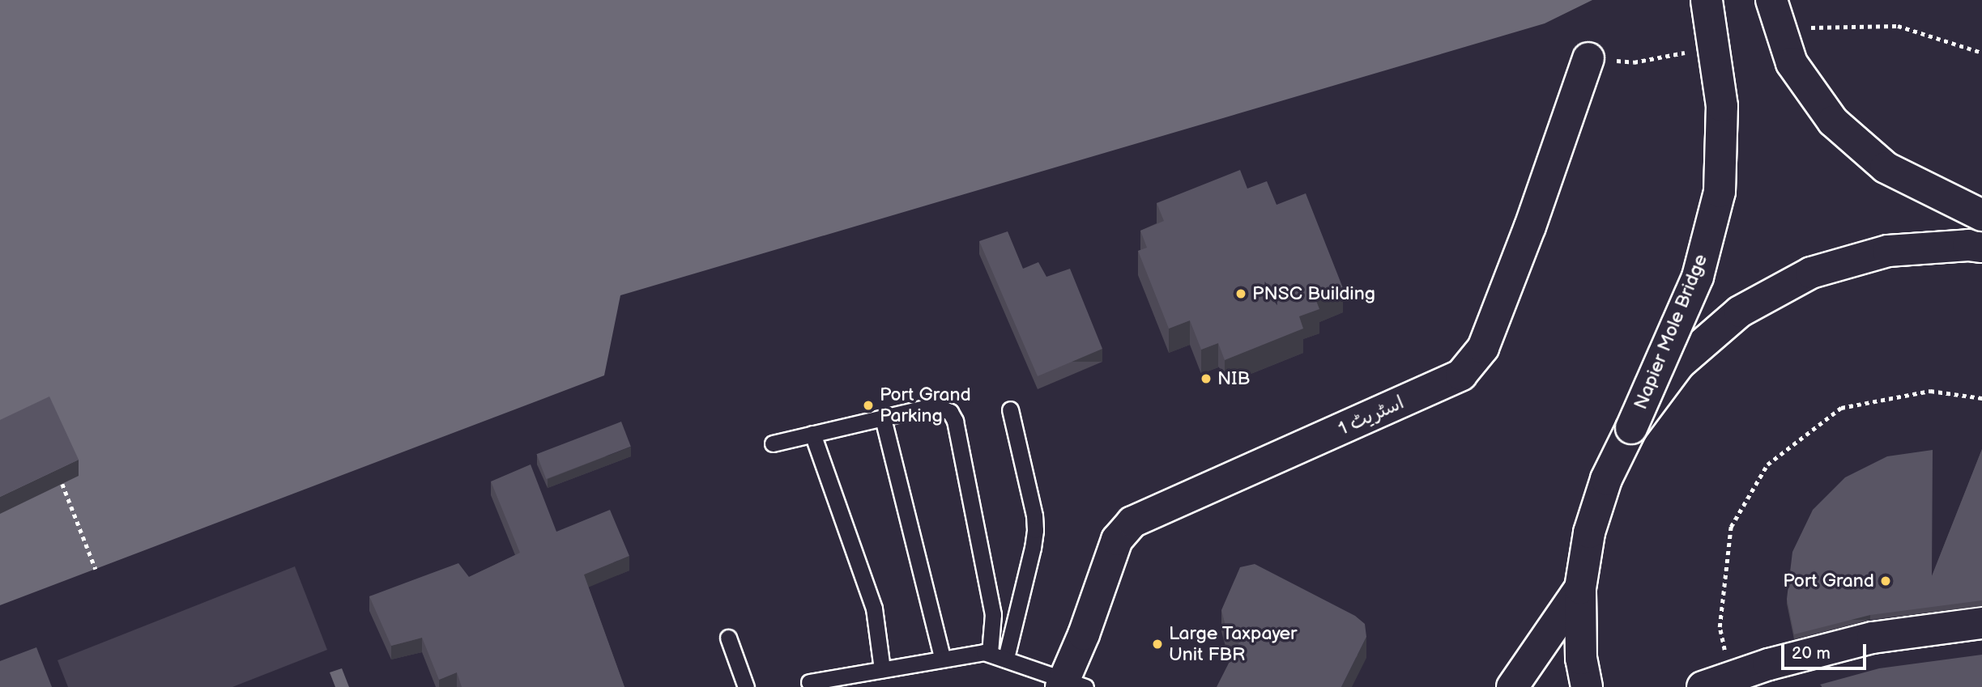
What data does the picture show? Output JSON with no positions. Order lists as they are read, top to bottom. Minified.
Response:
{"streets":{"main road":["Napier Mole Bridge","اسٹریٹ 1"]},"places":["PNSC Building","NIB","Port Grand Parking","Port Grand","Large Taxpayer Unit FBR"],"scale_bar":"20 m"}
